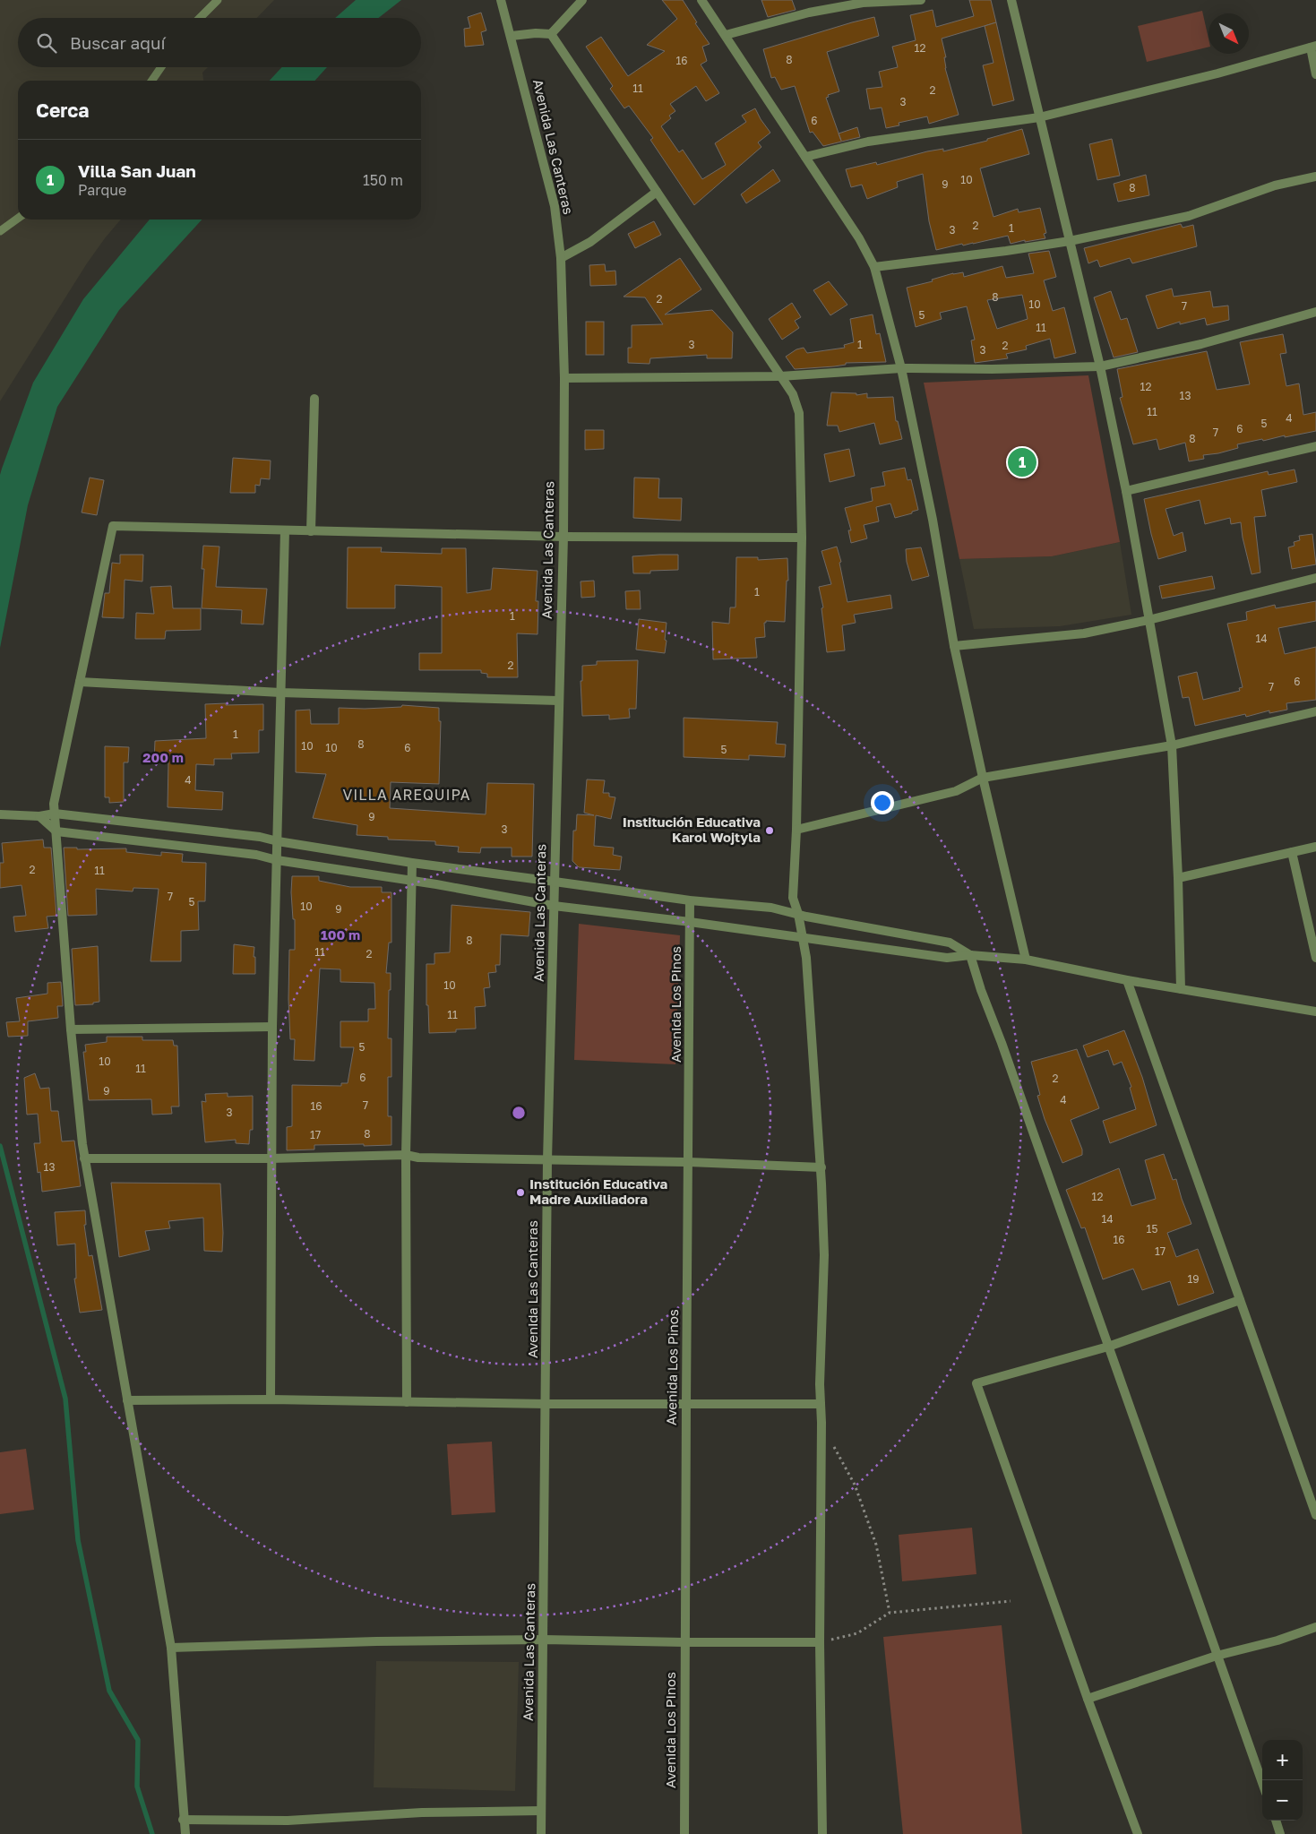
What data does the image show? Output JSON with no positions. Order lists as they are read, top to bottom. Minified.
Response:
{"streets":{"street":["Avenida Las Canteras","Avenida Los Pinos"]},"districts":["VILLA AREQUIPA"],"places":["Institución Educativa Karol Wojtyla","Institución Educativa Madre Auxiliadora"],"house_numbers":["12","8","16","11","2","3","6","10","9","8","2","1","3","8","2","10","7","5","11","3","1","2","3","12","13","11","4","5","6","7","8","1","1","14","2","6","7","1","8","10","10","6","5","4","9","3","2","11","7","5","10","9","8","11","2","10","11","5","10","11","6","2","9","4","7","16","3","8","17","13","12","14","15","16","17","19"],"north":"bottom right","page":{"search":"Buscar aquí","heading":"Cerca","list":[{"mark":"1","name":"Villa San Juan","note":"Parque","value":"150 m"}],"pins":"1","map_buttons":["+","−"]},"rings":["200 m","100 m"]}
